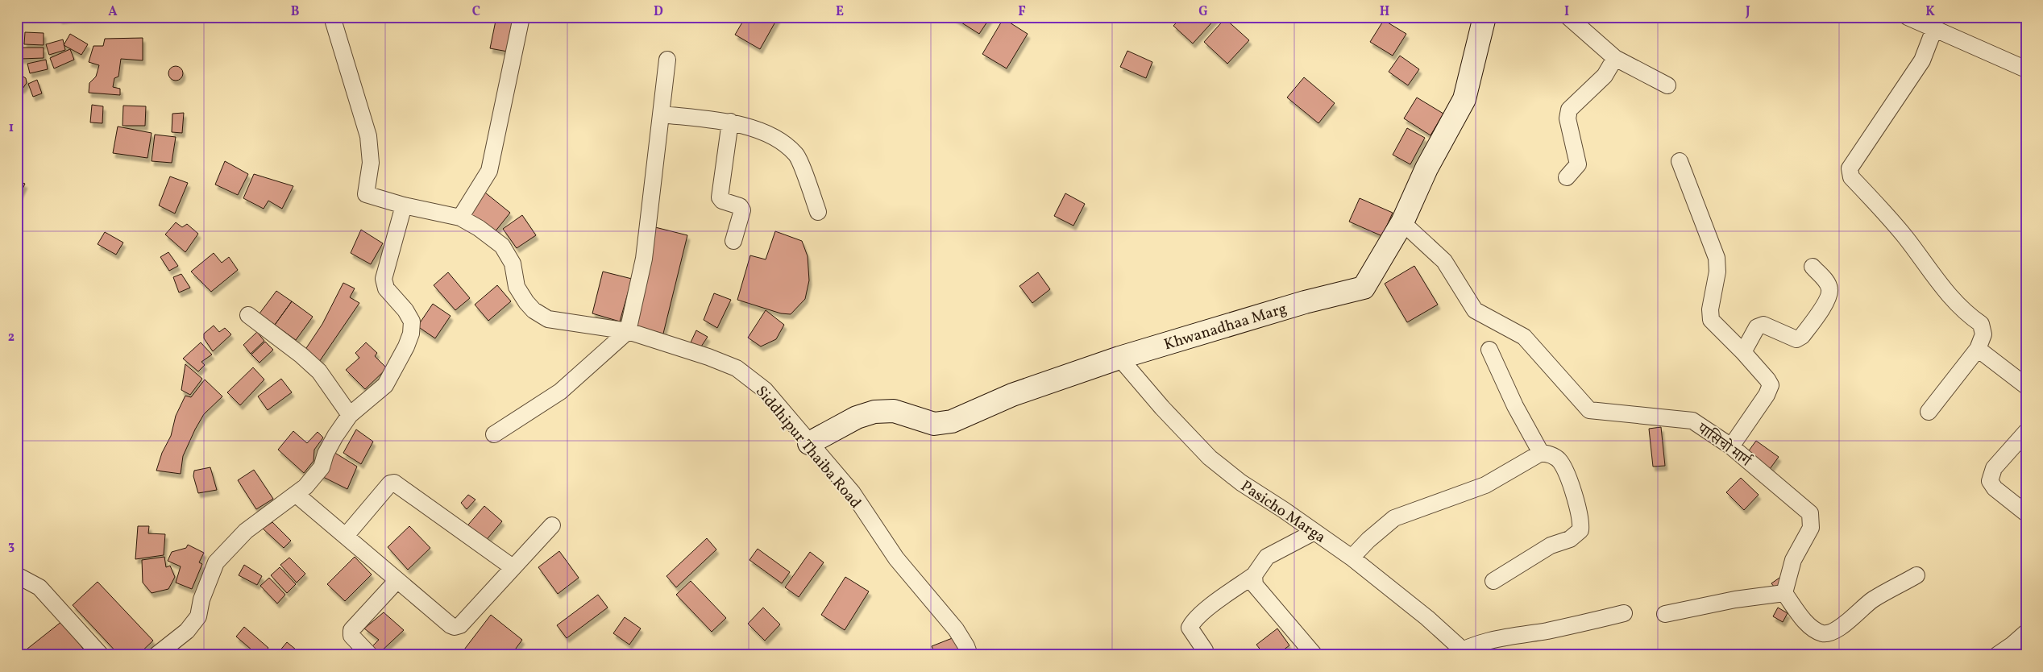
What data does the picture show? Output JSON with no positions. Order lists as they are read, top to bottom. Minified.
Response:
{"streets":{"street":["Khwanadhaa Marg","पासिचो मार्ग","Siddhipur Thaiba Road","Pasicho Marga"]},"crossings":[["Khwanadhaa Marg","पासिचो मार्ग"],["Khwanadhaa Marg","Siddhipur Thaiba Road"],["Khwanadhaa Marg","Pasicho Marga"]],"grid":{"columns":["A","B","C","D","E","F","G","H","I","J","K"],"rows":["1","2","3"]}}
